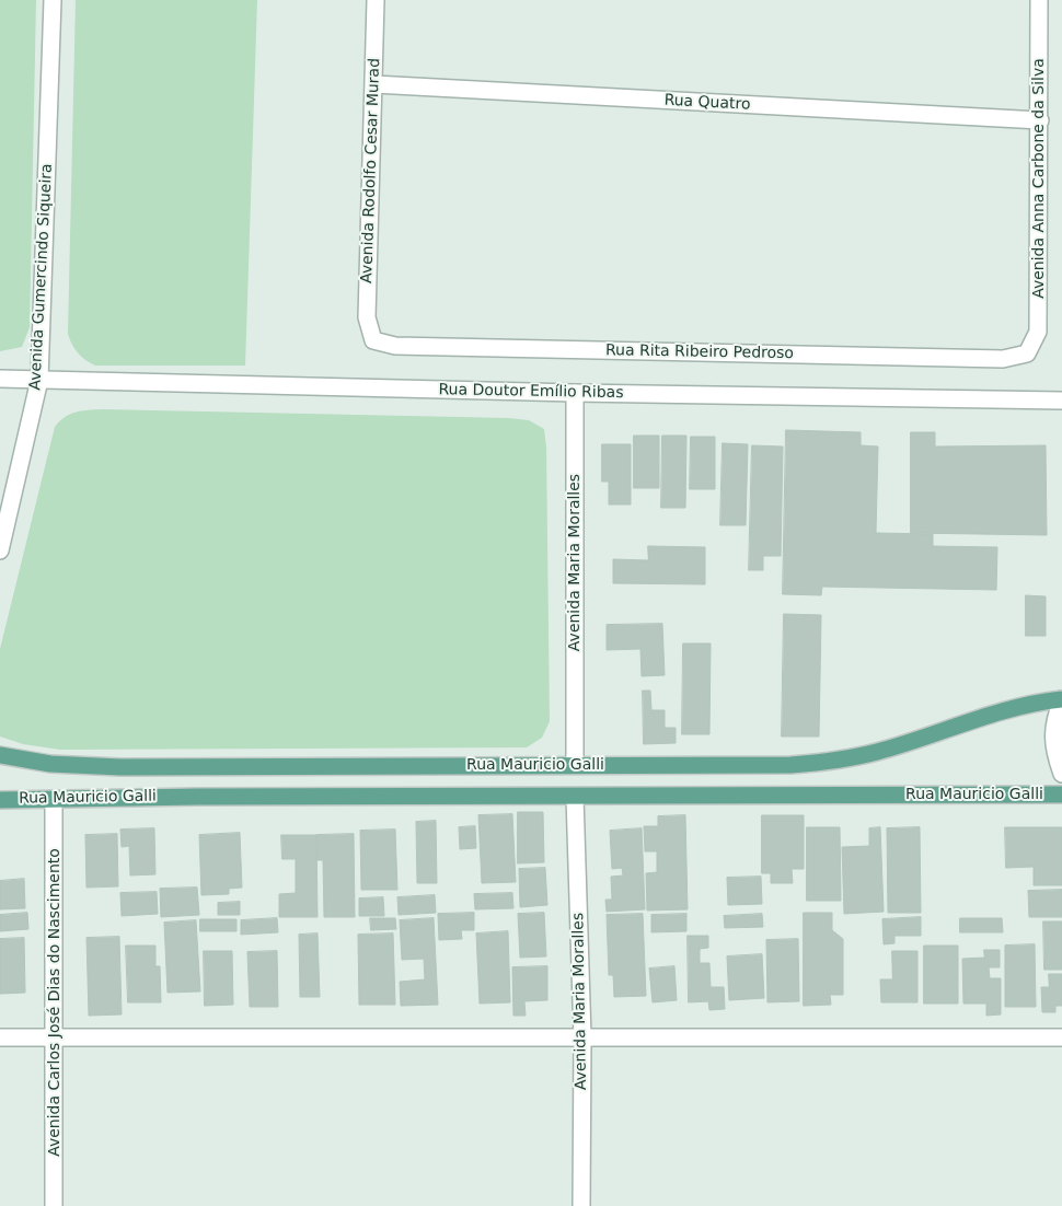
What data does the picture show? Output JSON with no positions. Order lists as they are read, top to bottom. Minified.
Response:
{"streets":{"main road":["Rua Mauricio Galli"],"street":["Rua Quatro","Avenida Rodolfo Cesar Murad","Avenida Anna Carbone da Silva","Avenida Gumercindo Siqueira","Rua Rita Ribeiro Pedroso","Rua Doutor Emílio Ribas","Avenida Maria Moralles","Avenida Carlos José Dias do Nascimento"]},"crossings":[["Rua Quatro","Avenida Rodolfo Cesar Murad"],["Rua Quatro","Avenida Anna Carbone da Silva"],["Avenida Rodolfo Cesar Murad","Rua Rita Ribeiro Pedroso"],["Avenida Anna Carbone da Silva","Rua Rita Ribeiro Pedroso"],["Avenida Gumercindo Siqueira","Rua Doutor Emílio Ribas"],["Rua Doutor Emílio Ribas","Avenida Maria Moralles"],["Avenida Maria Moralles","Rua Mauricio Galli"],["Rua Mauricio Galli","Avenida Carlos José Dias do Nascimento"]]}
